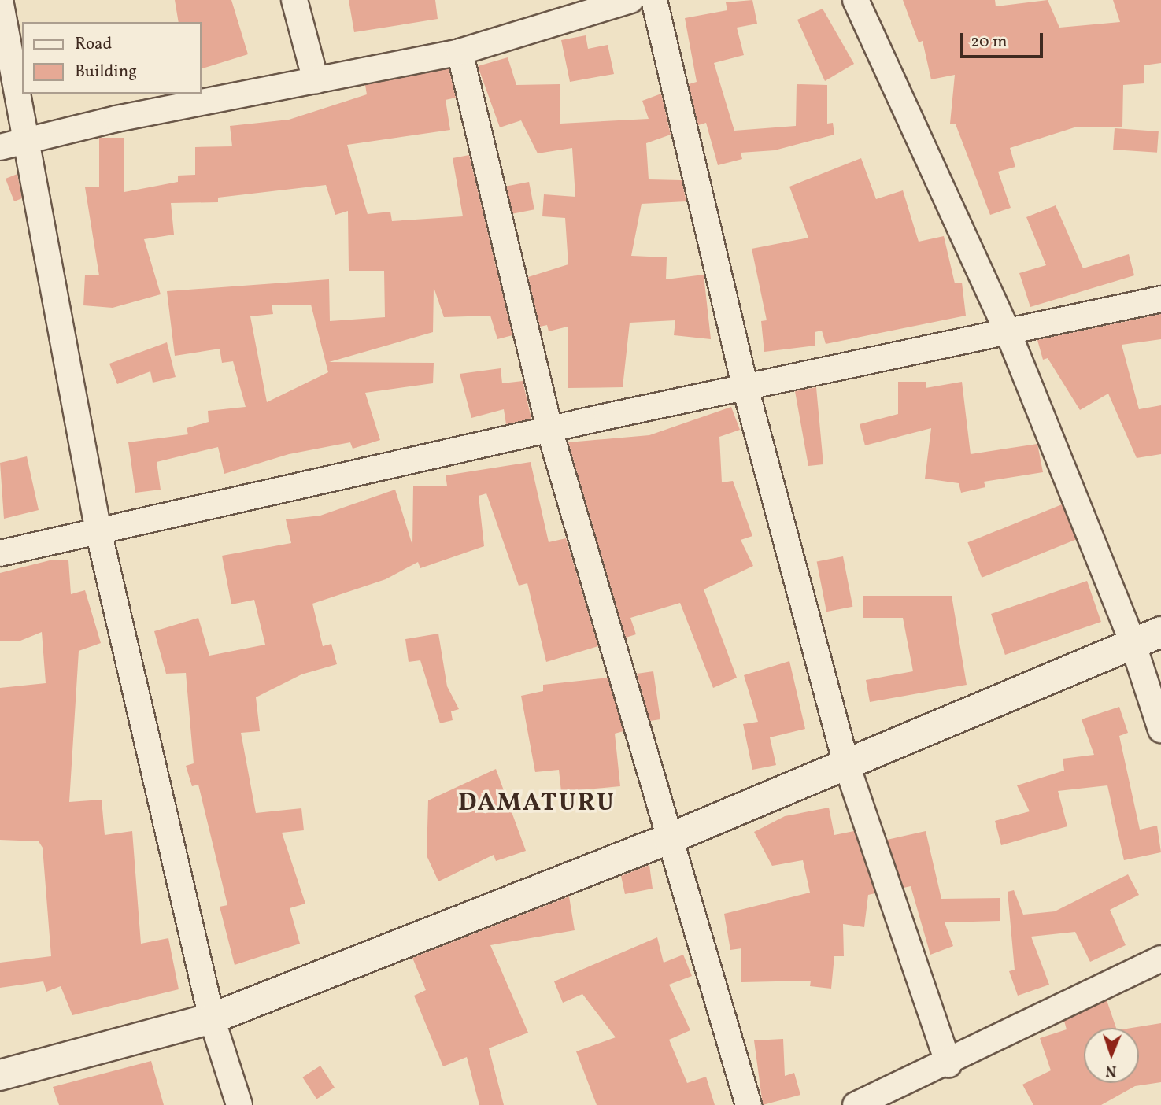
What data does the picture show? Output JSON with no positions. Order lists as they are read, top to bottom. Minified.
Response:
{"districts":["DAMATURU"],"legend":["Road","Building"],"scale_bar":"20 m","north":"bottom"}
